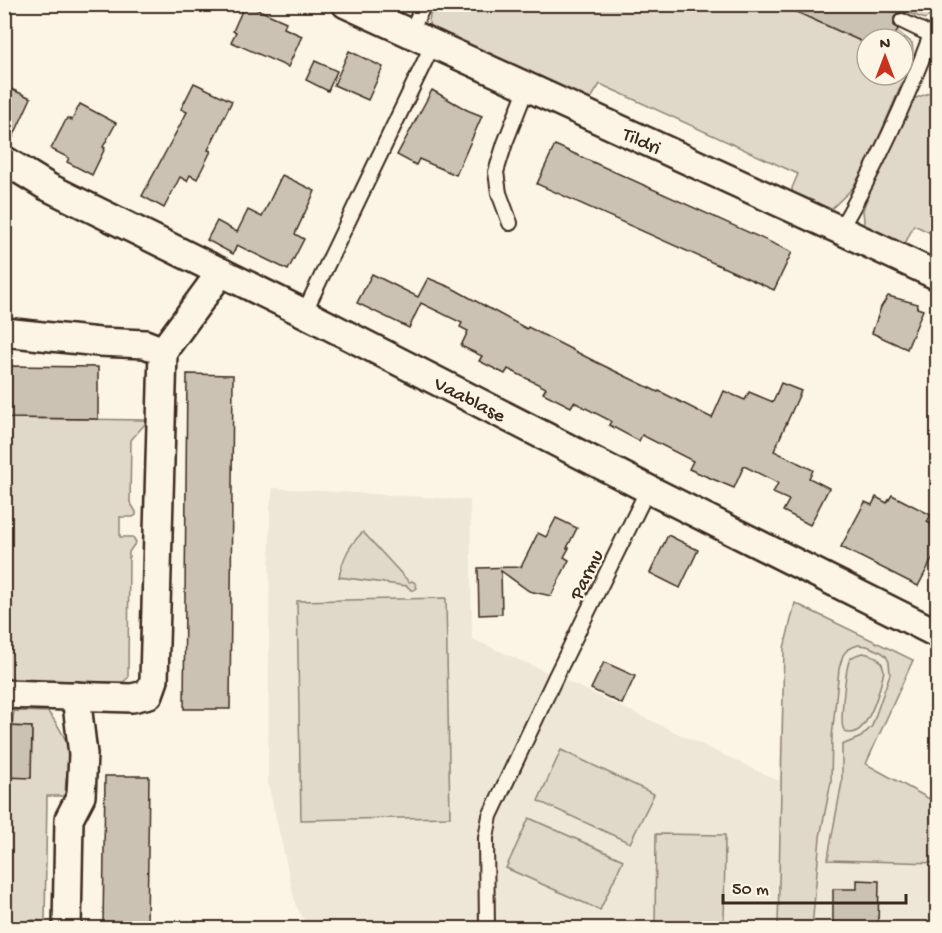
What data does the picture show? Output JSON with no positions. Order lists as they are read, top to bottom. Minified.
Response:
{"streets":{"street":["Tildri","Vaablase"],"lane":["Parmu"]},"crossings":[["Vaablase","Parmu"]],"scale_bar":"50 m","north":"top"}
